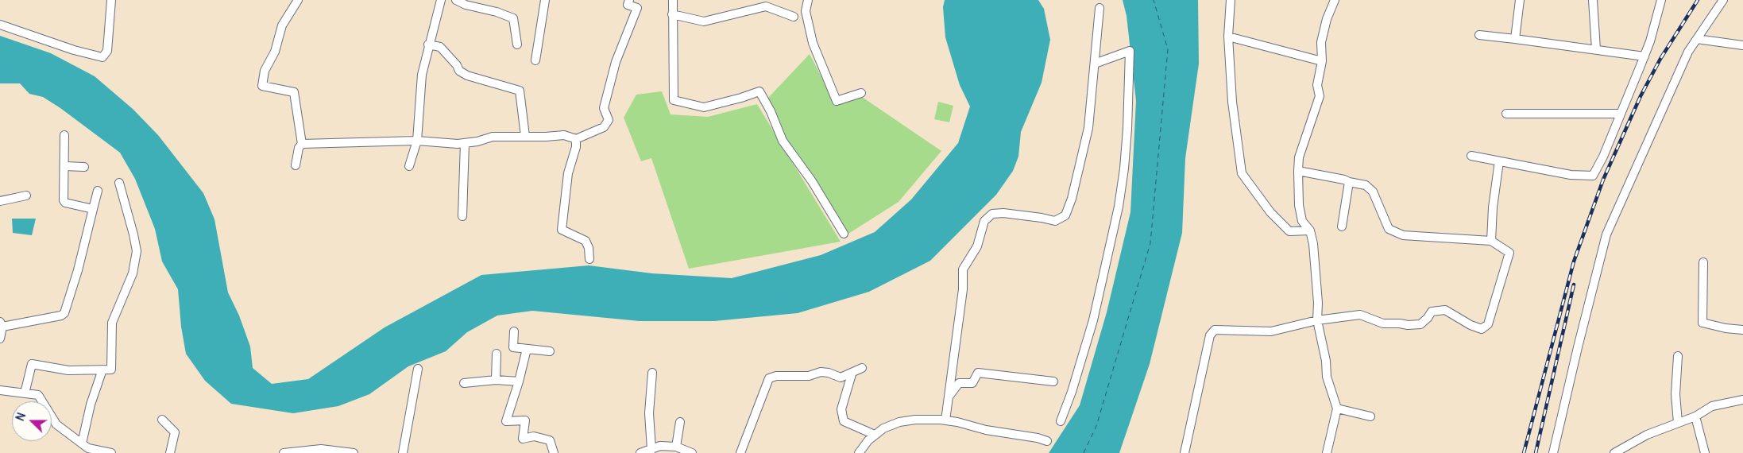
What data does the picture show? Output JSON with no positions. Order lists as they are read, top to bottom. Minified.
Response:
{"north":"left"}
